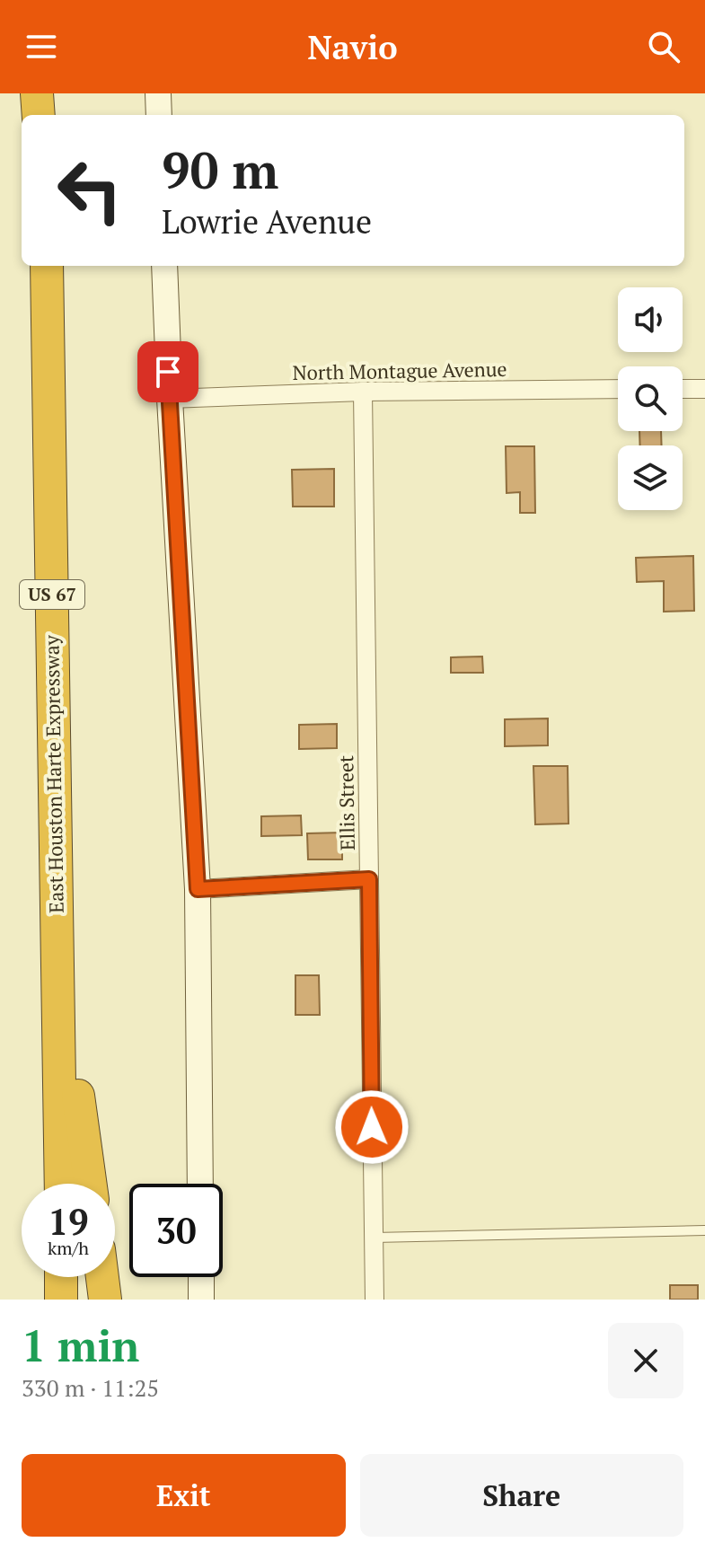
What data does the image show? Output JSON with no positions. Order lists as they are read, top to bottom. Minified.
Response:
{"streets":{"highway":["US 67","East Houston Harte Expressway"],"street":["North Montague Avenue","Ellis Street"]},"crossings":[["North Montague Avenue","Ellis Street"]],"page":{"header":"Navio","turn":["90 m","Lowrie Avenue"],"speed":"19 km/h","limit":"30","heading":["1 min","330 m · 11:25"],"buttons":["Exit","Share"]}}
